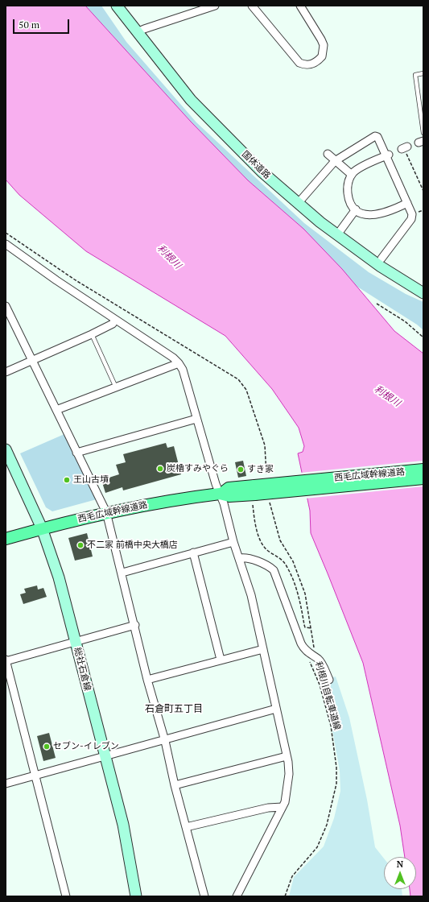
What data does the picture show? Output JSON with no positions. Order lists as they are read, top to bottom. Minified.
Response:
{"streets":{"main road":["国体道路","西毛広域幹線道路","総社石倉線"],"path":["利根川自転車道線"]},"crossings":[["西毛広域幹線道路","総社石倉線"]],"districts":["石倉町五丁目"],"water":["利根川"],"places":["炭櫓すみやぐら","すき家","王山古墳","不二家 前橋中央大橋店","セブン-イレブン"],"scale_bar":"50 m","north":"top"}
